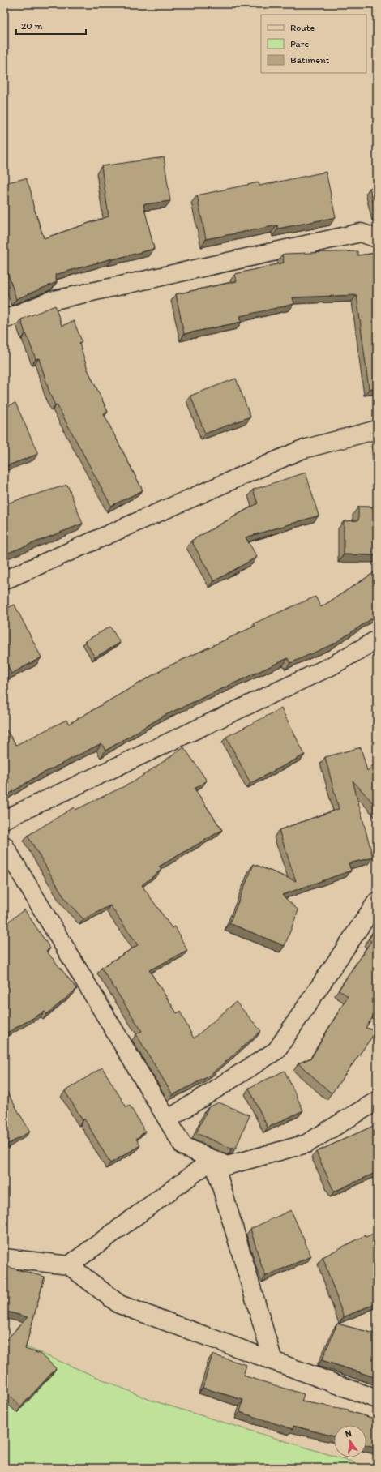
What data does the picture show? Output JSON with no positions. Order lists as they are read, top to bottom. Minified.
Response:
{"legend":["Route","Parc","Bâtiment"],"scale_bar":"20 m","north":"top"}
